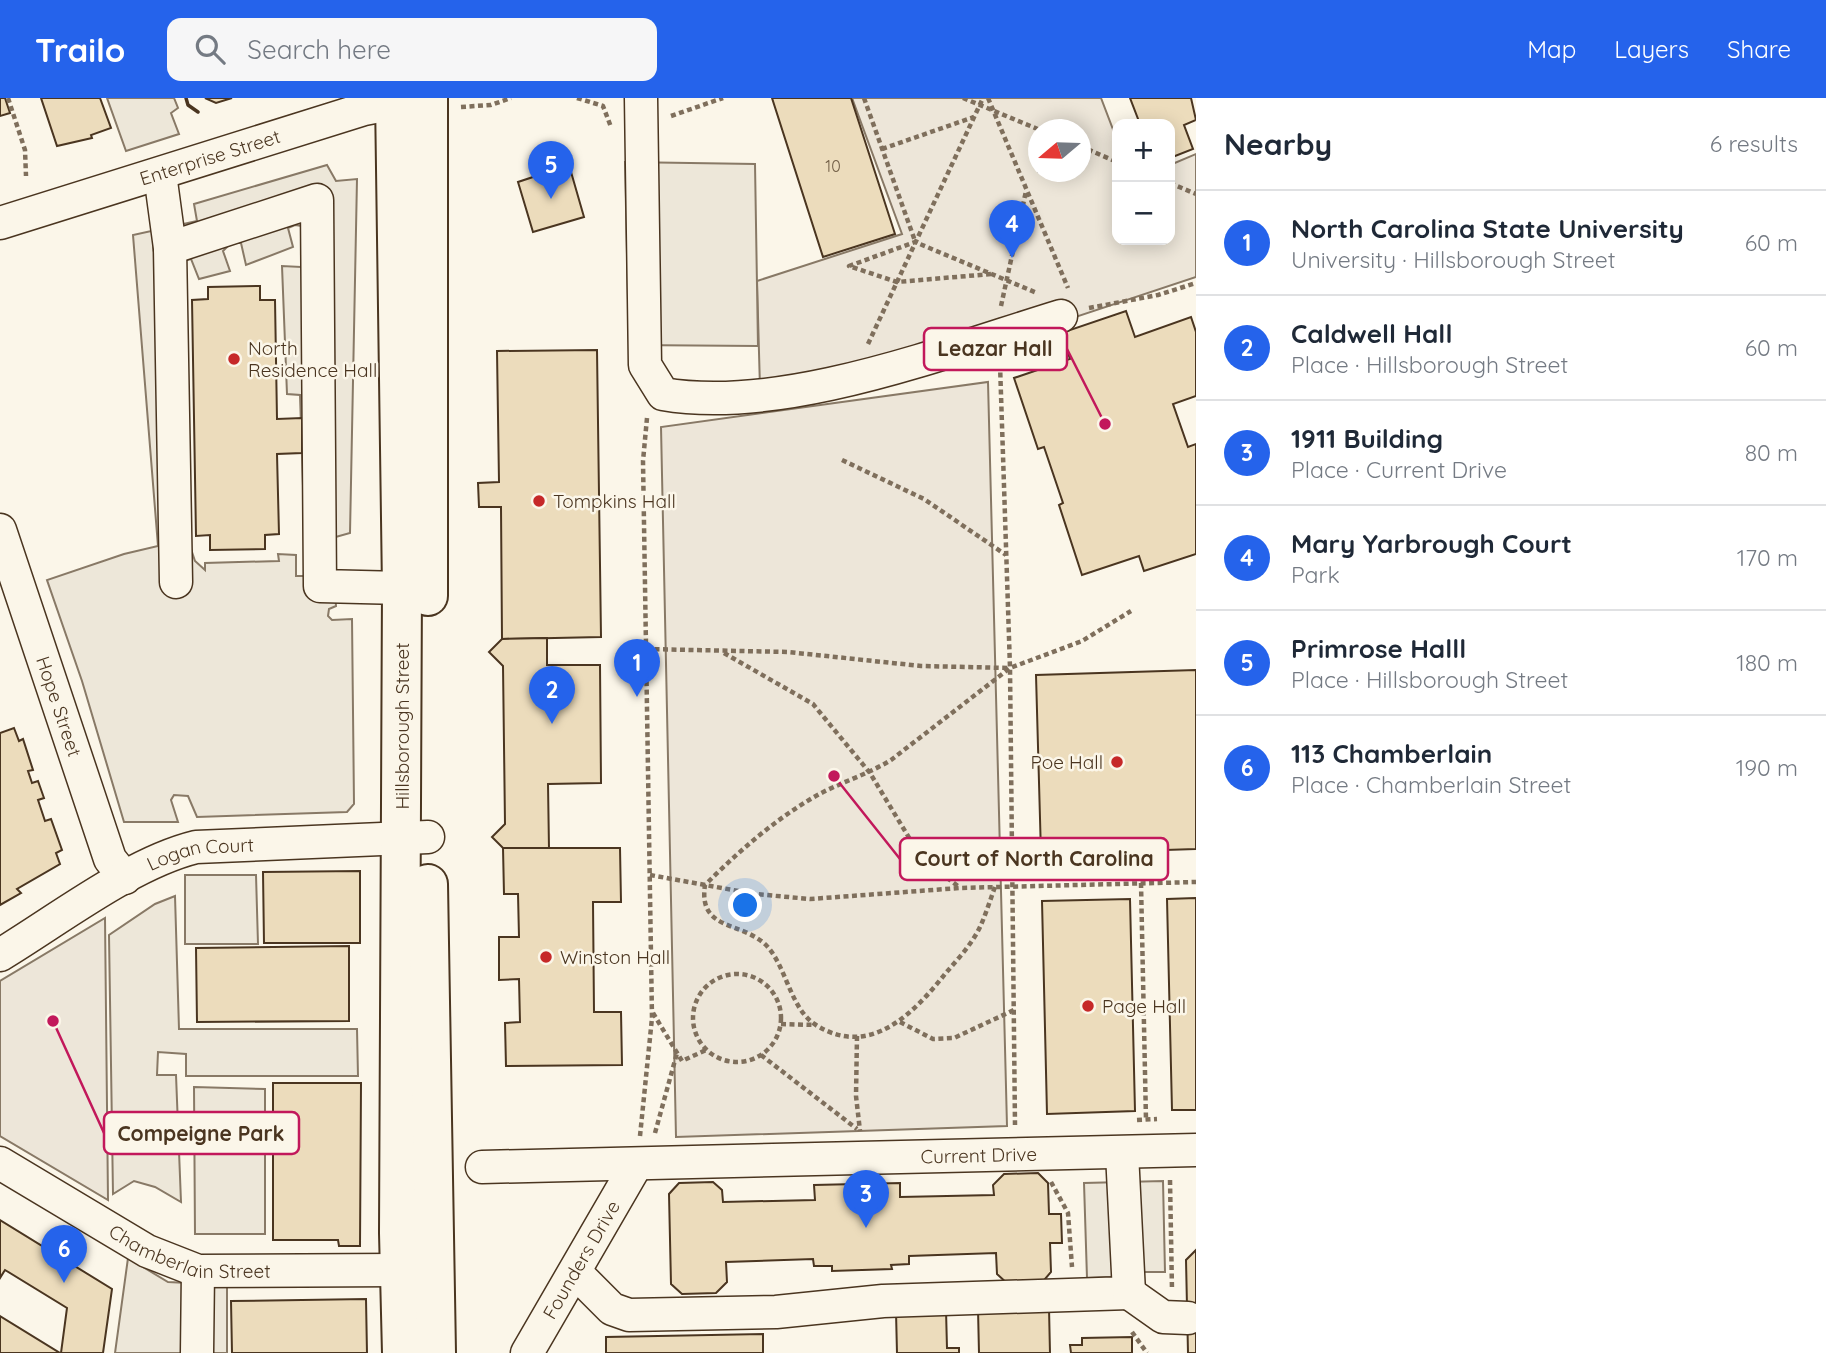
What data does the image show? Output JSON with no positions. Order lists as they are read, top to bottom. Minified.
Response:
{"streets":{"main road":["Hillsborough Street"],"street":["Enterprise Street","Hope Street","Logan Court","Current Drive","Chamberlain Street","Founders Drive"]},"crossings":[["Enterprise Street","Hillsborough Street"],["Hope Street","Logan Court"],["Hillsborough Street","Logan Court"],["Hillsborough Street","Chamberlain Street"],["Current Drive","Founders Drive"]],"places":["North Residence Hall","Leazar Hall","Tompkins Hall","Poe Hall","Court of North Carolina","Winston Hall","Page Hall","Compeigne Park"],"house_numbers":["10"],"north":"left","page":{"header":"Trailo","search":"Search here","nav":["Map","Layers","Share"],"heading":["Nearby","6 results"],"map_buttons":["+","−"],"pins":["5","4","1","2","3","6"],"list":[{"mark":"1","name":"North Carolina State University","note":"University · Hillsborough Street","value":"60 m"},{"mark":"2","name":"Caldwell Hall","note":"Place · Hillsborough Street","value":"60 m"},{"mark":"3","name":"1911 Building","note":"Place · Current Drive","value":"80 m"},{"mark":"4","name":"Mary Yarbrough Court","note":"Park","value":"170 m"},{"mark":"5","name":"Primrose Halll","note":"Place · Hillsborough Street","value":"180 m"},{"mark":"6","name":"113 Chamberlain","note":"Place · Chamberlain Street","value":"190 m"}]}}
